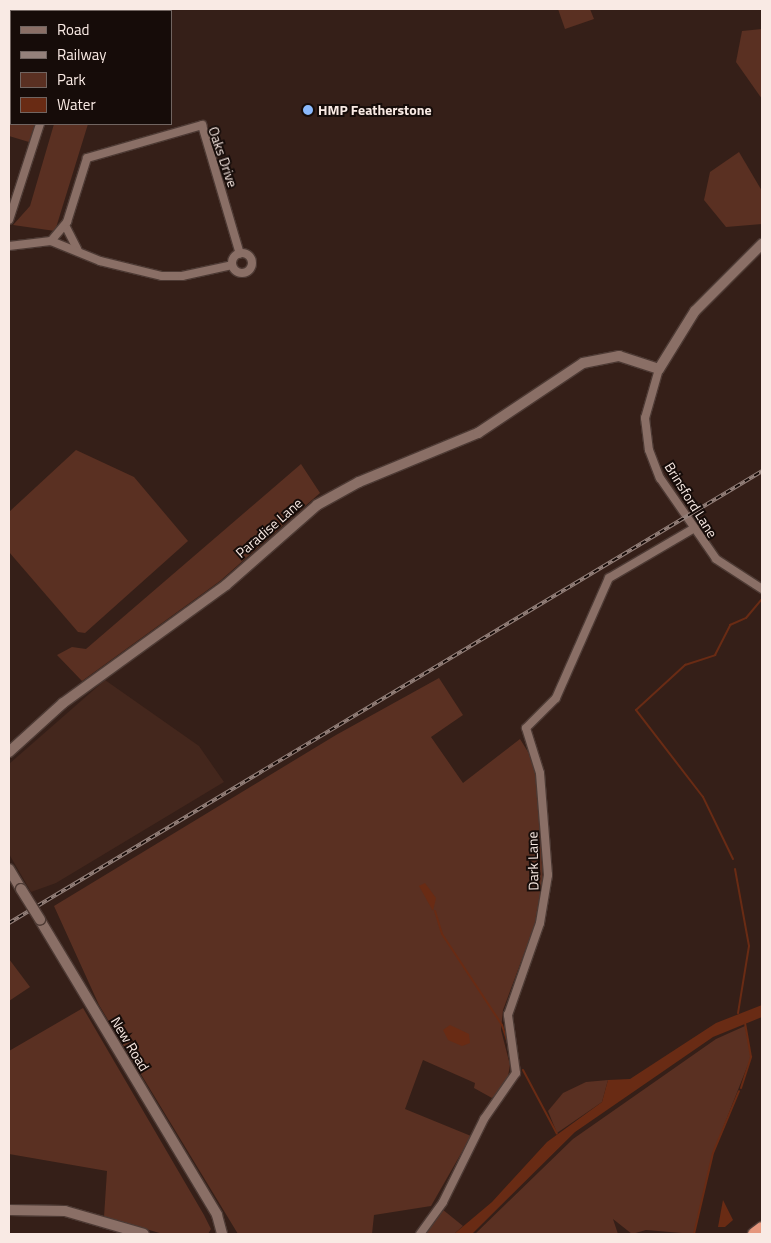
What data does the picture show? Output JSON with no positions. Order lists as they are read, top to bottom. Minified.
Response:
{"streets":{"street":["Oaks Drive","Brinsford Lane","Paradise Lane","Dark Lane","New Road"]},"crossings":[["Brinsford Lane","Paradise Lane"],["Brinsford Lane","Dark Lane"]],"places":["HMP Featherstone"],"legend":["Road","Railway","Park","Water"]}
